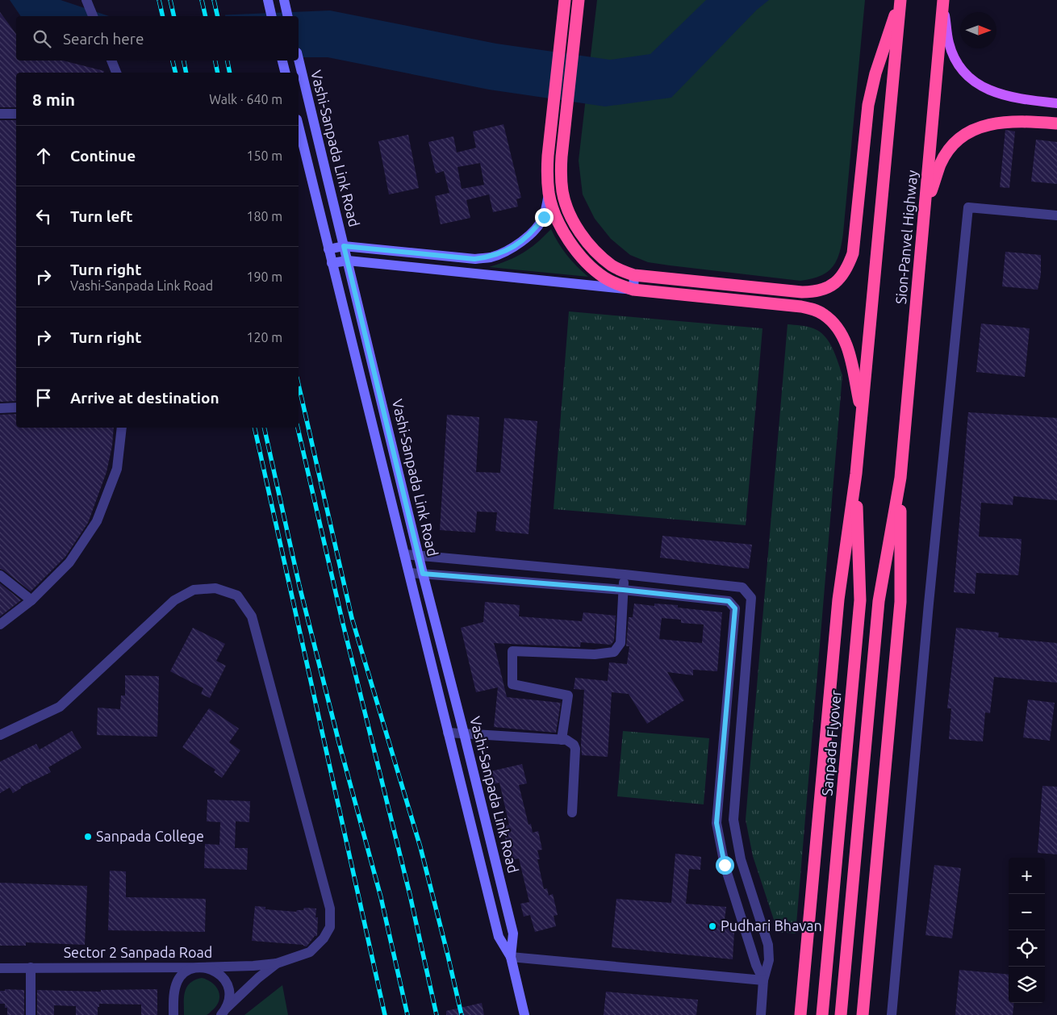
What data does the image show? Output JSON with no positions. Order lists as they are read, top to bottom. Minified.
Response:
{"streets":{"highway":["Sion-Panvel Highway","Sanpada Flyover"],"main road":["Vashi-Sanpada Link Road"],"street":["Sector 2 Sanpada Road"]},"crossings":[["Sion-Panvel Highway","Sanpada Flyover"]],"places":["Sanpada College","Pudhari Bhavan"],"north":"right","page":{"search":"Search here","heading":["8 min","Walk · 640 m"],"list":[["Continue","150 m"],["Turn left","180 m"],["Turn right","Vashi-Sanpada Link Road","190 m"],["Turn right","120 m"],"Arrive at destination"],"map_buttons":["+","−"]}}
